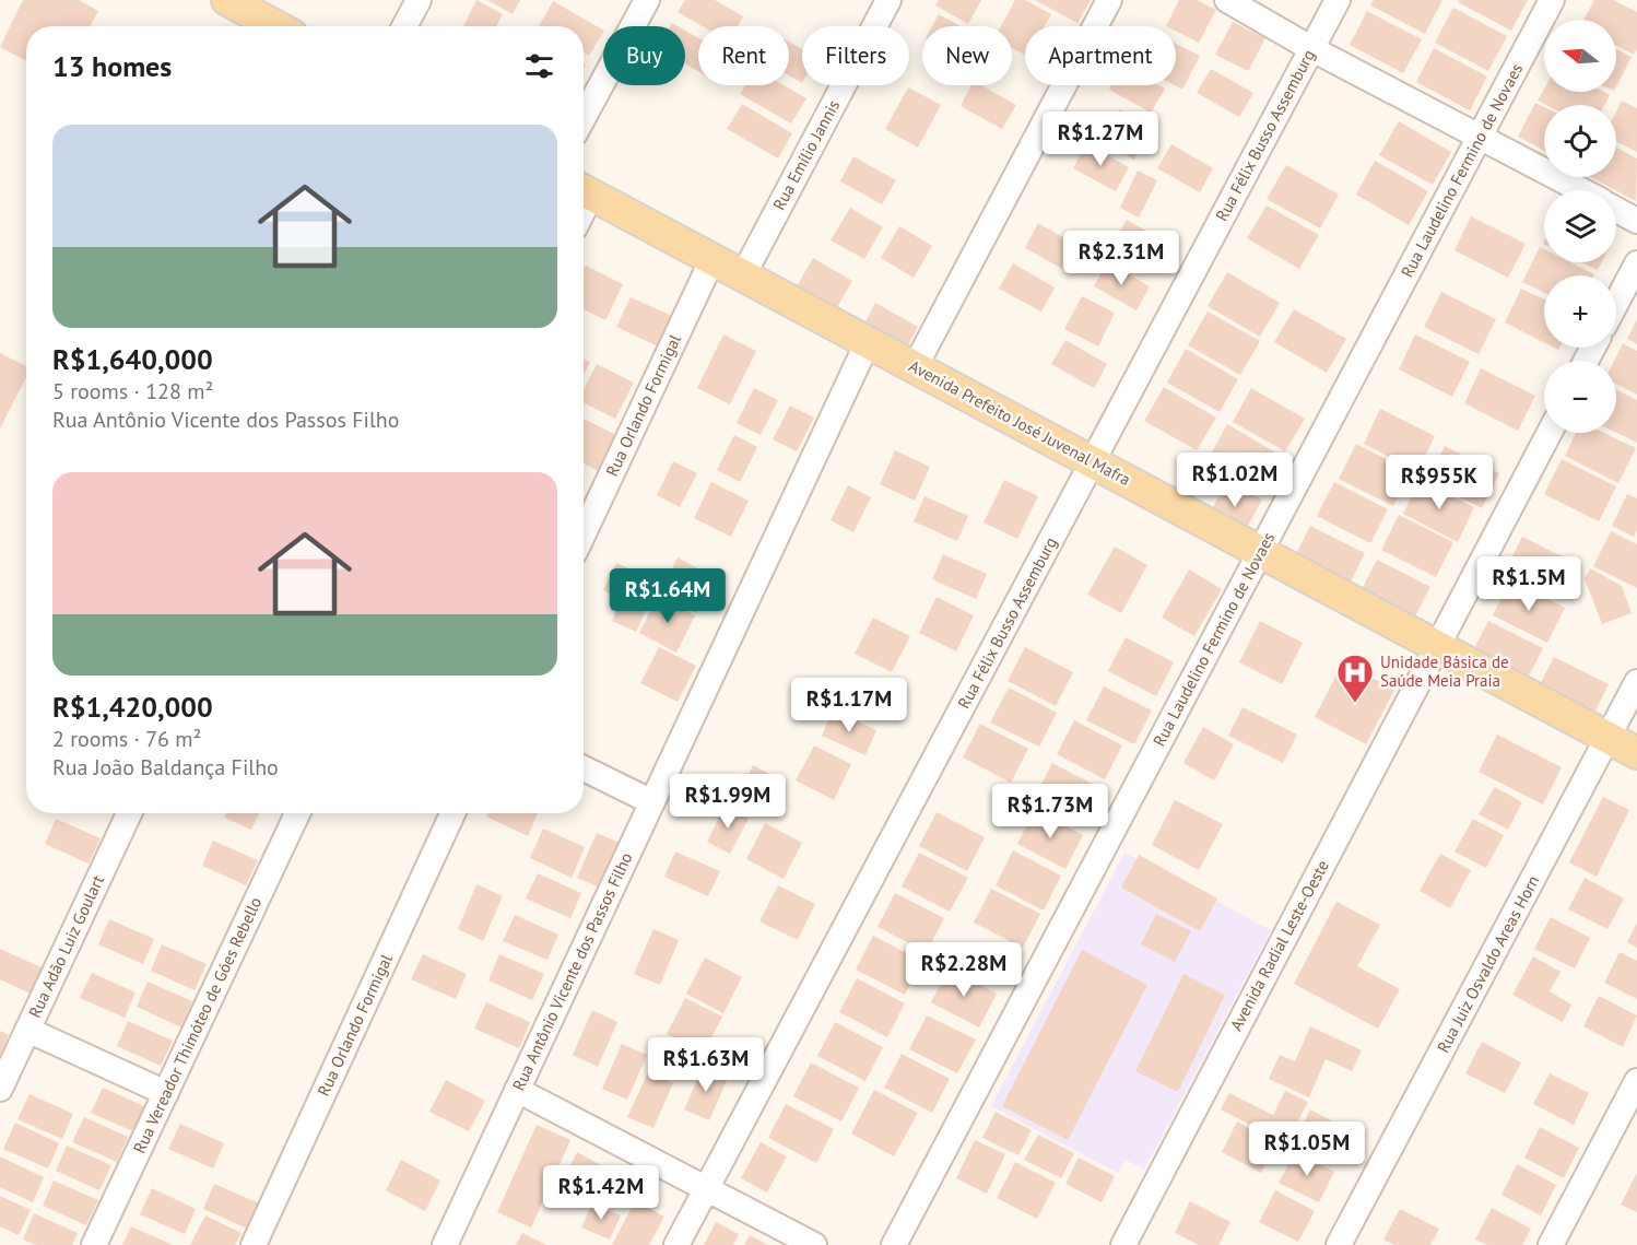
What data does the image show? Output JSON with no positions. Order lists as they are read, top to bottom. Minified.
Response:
{"streets":{"main road":["Avenida Prefeito José Juvenal Mafra"],"street":["Rua Félix Busso Assemburg","Rua Emílio Jannis","Rua Laudelino Fermino de Novaes","Rua Orlando Formigal","Avenida Radial Leste-Oeste","Rua Adão Luiz Goulart","Rua Juiz Osvaldo Areas Horn","Rua Antônio Vicente dos Passos Filho","Rua Vereador Thimóteo de Góes Rebello"]},"crossings":[["Rua Félix Busso Assemburg","Avenida Prefeito José Juvenal Mafra"],["Rua Emílio Jannis","Avenida Prefeito José Juvenal Mafra"],["Rua Laudelino Fermino de Novaes","Avenida Prefeito José Juvenal Mafra"],["Rua Orlando Formigal","Avenida Prefeito José Juvenal Mafra"],["Avenida Prefeito José Juvenal Mafra","Avenida Radial Leste-Oeste"],["Avenida Prefeito José Juvenal Mafra","Rua Juiz Osvaldo Areas Horn"],["Avenida Prefeito José Juvenal Mafra","Rua Antônio Vicente dos Passos Filho"]],"places":{"hospital":["Unidade Básica de Saúde Meia Praia"]},"north":"left","page":{"map_buttons":["+","−"],"chip":["Buy","Rent","Filters","New","Apartment"],"heading":"13 homes","list":[{"name":"R$1,640,000","note":"5 rooms · 128 m² · Rua Antônio Vicente dos Passos Filho"},{"name":"R$1,420,000","note":"2 rooms · 76 m² · Rua João Baldança Filho"}],"price":["R$1.27M","R$2.31M","R$1.02M","R$955K","R$1.5M","R$1.64M","R$1.17M","R$1.99M","R$1.73M","R$2.28M","R$1.63M","R$1.05M","R$1.42M"]}}
